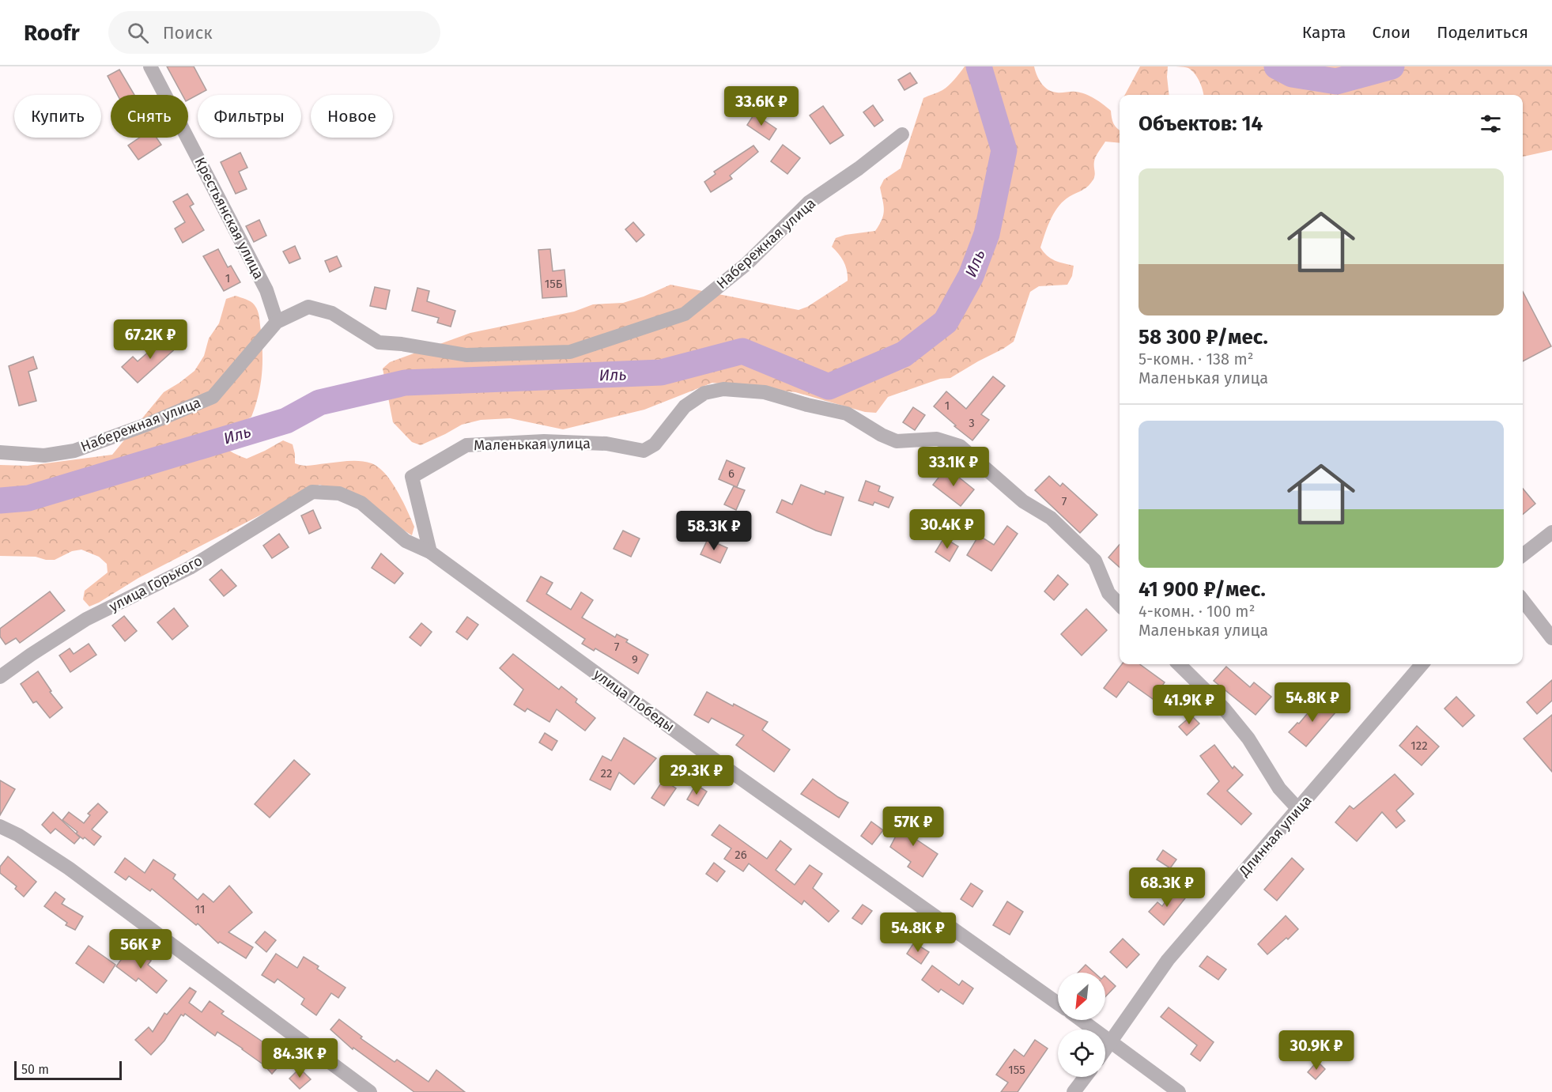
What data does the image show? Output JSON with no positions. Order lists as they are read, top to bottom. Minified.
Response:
{"streets":{"street":["Крестьянская улица","Набережная улица","Маленькая улица","улица Горького","улица Победы","Длинная улица"]},"crossings":[["Крестьянская улица","Набережная улица"],["Маленькая улица","улица Победы"],["улица Горького","улица Победы"]],"water":["Иль"],"house_numbers":["1","15Б","1","3","6","7","7","9","122","22","26","11","155"],"scale_bar":"50 m","north":"bottom left","page":{"header":"Roofr","search":"Поиск","nav":["Карта","Слои","Поделиться"],"price":["33.6K ₽","67.2K ₽","33.1K ₽","30.4K ₽","58.3K ₽","54.8K ₽","41.9K ₽","29.3K ₽","57K ₽","68.3K ₽","54.8K ₽","56K ₽","30.9K ₽","84.3K ₽"],"chip":["Купить","Снять","Фильтры","Новое"],"heading":"Объектов: 14","list":[{"name":"58 300 ₽/мес.","note":"5-комн. · 138 m² · Маленькая улица"},{"name":"41 900 ₽/мес.","note":"4-комн. · 100 m² · Маленькая улица"}],"scale":"50 m"}}
